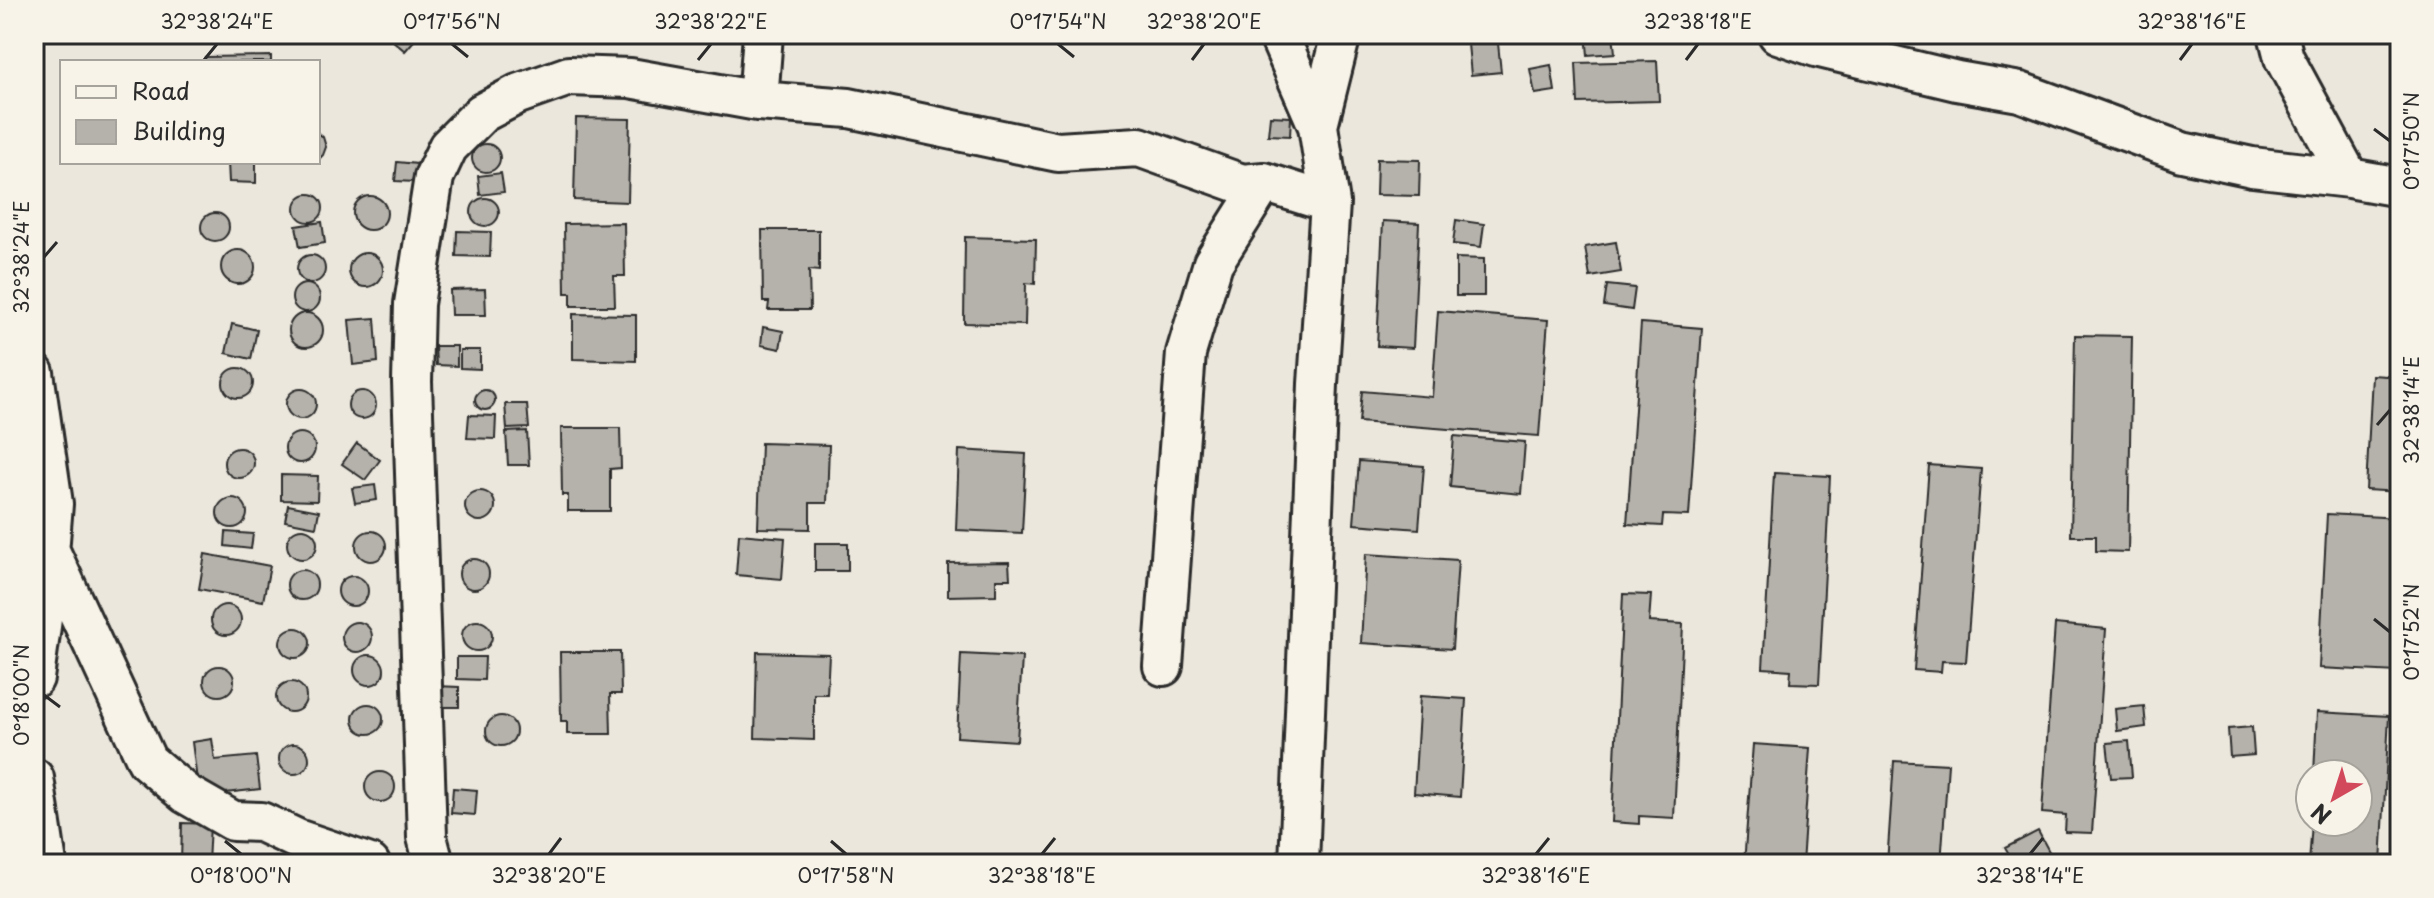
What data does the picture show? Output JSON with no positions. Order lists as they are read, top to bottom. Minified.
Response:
{"legend":["Road","Building"],"north":"bottom left","coordinates":["32°38'24\"E","0°17'56\"N","32°38'22\"E","0°17'54\"N","32°38'20\"E","32°38'18\"E","32°38'16\"E","0°17'50\"N","32°38'14\"E","0°17'52\"N","0°18'00\"N","0°17'58\"N"]}
